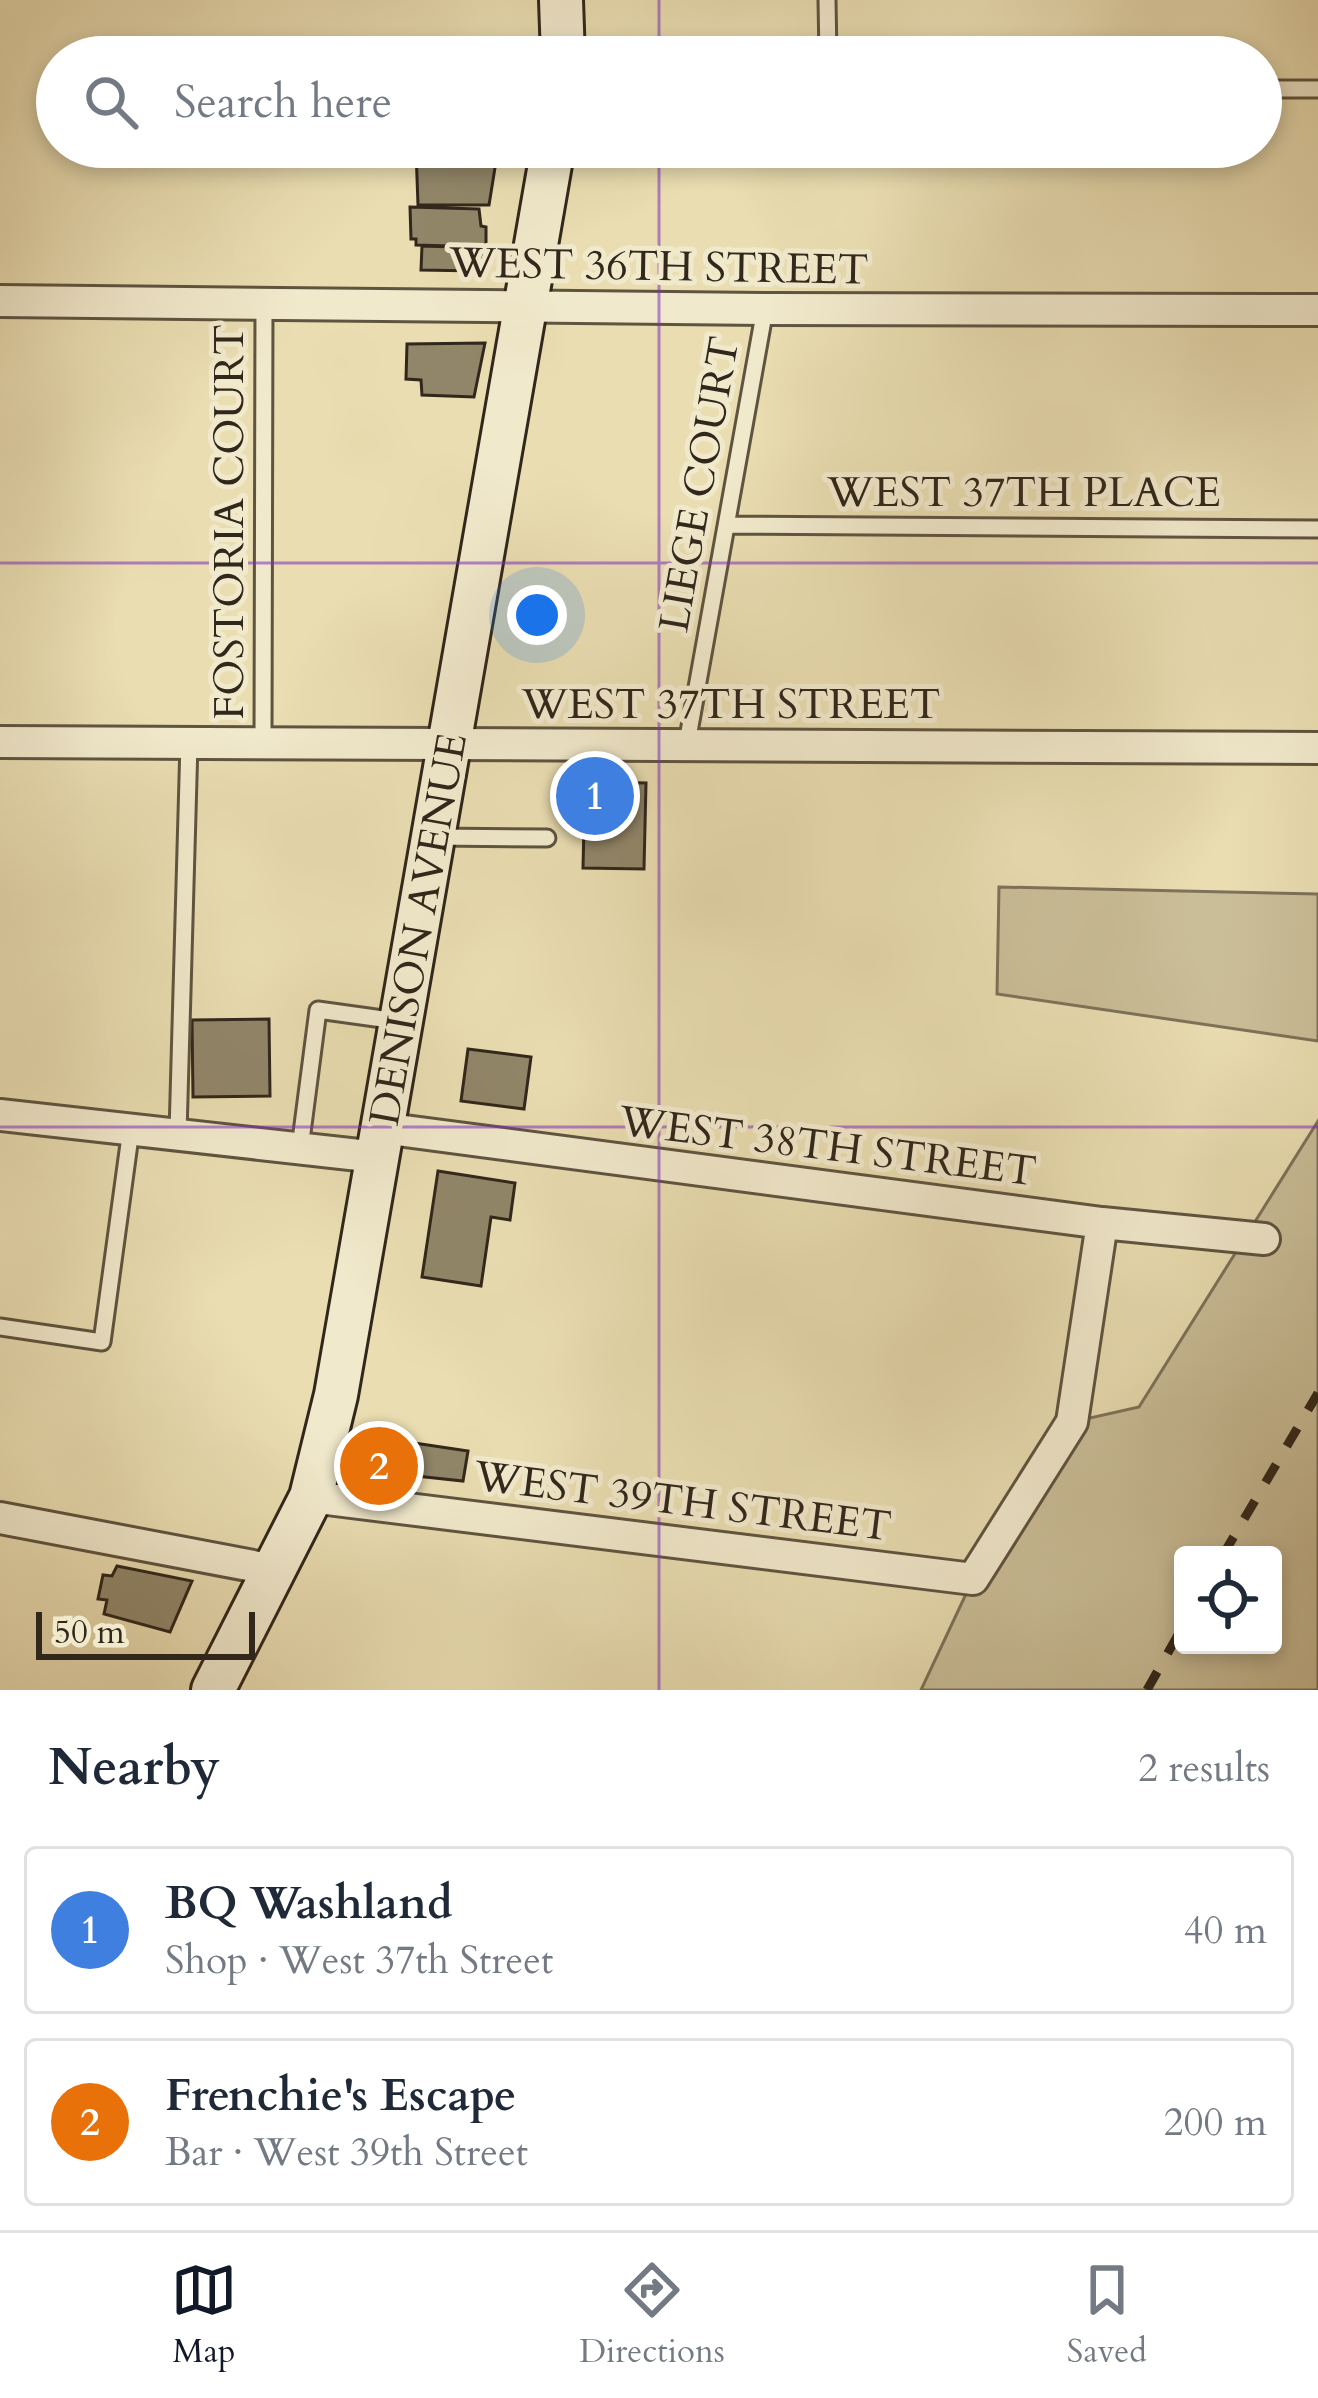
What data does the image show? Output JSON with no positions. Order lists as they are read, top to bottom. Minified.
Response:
{"streets":{"main road":["DENISON AVENUE"],"street":["WEST 36TH STREET","WEST 37TH STREET","WEST 38TH STREET","WEST 39TH STREET"],"lane":["LIEGE COURT","WEST 37TH PLACE","FOSTORIA COURT"]},"crossings":[["WEST 36TH STREET","LIEGE COURT"],["WEST 36TH STREET","FOSTORIA COURT"],["WEST 36TH STREET","DENISON AVENUE"],["LIEGE COURT","WEST 37TH PLACE"],["LIEGE COURT","WEST 37TH STREET"],["FOSTORIA COURT","WEST 37TH STREET"],["FOSTORIA COURT","WEST 38TH STREET"],["WEST 37TH STREET","DENISON AVENUE"],["DENISON AVENUE","WEST 38TH STREET"],["DENISON AVENUE","WEST 39TH STREET"],["WEST 38TH STREET","WEST 39TH STREET"]],"scale_bar":"50 m","page":{"search":"Search here","pins":["1","2"],"scale":"50 m","heading":["Nearby","2 results"],"list":[{"mark":"1","name":"BQ Washland","note":"Shop · West 37th Street","value":"40 m"},{"mark":"2","name":"Frenchie's Escape","note":"Bar · West 39th Street","value":"200 m"}],"nav":["Map","Directions","Saved"]}}
